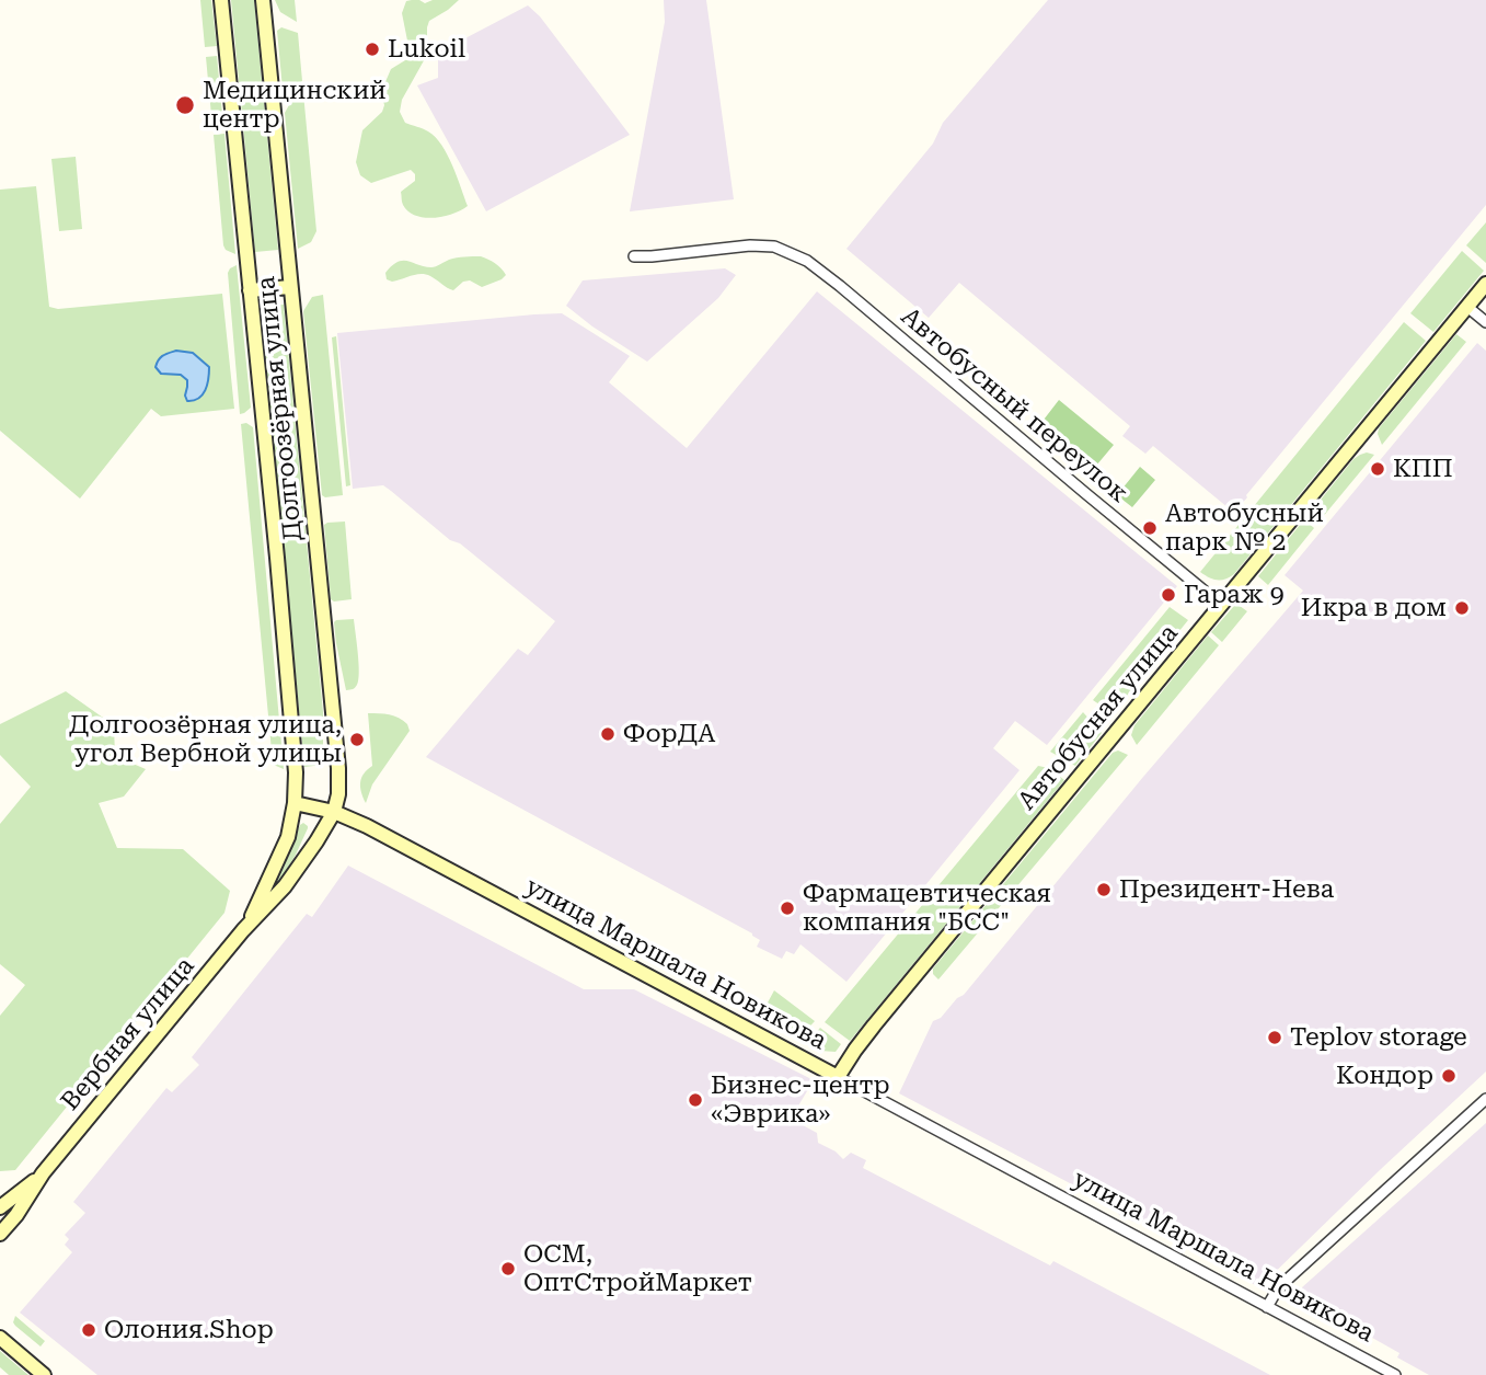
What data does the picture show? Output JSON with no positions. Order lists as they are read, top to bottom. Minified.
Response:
{"streets":{"main road":["Долгоозёрная улица","Автобусная улица","улица Маршала Новикова","Вербная улица"],"street":["Автобусный переулок"]},"crossings":[["Автобусный переулок","Автобусная улица"],["Долгоозёрная улица","улица Маршала Новикова"],["Долгоозёрная улица","Вербная улица"],["Автобусная улица","улица Маршала Новикова"],["улица Маршала Новикова","Вербная улица"]],"places":["Lukoil","Медицинский центр","КПП","Автобусный парк № 2","Гараж 9","Икра в дом","ФорДА","Долгоозёрная улица, угол Вербной улицы","Президент-Нева","Фармацевтическая компания \"БСС\"","Teplov storage","Кондор","Бизнес-центр «Эврика»","ОСМ, ОптСтройМаркет","Олония.Shop"]}
